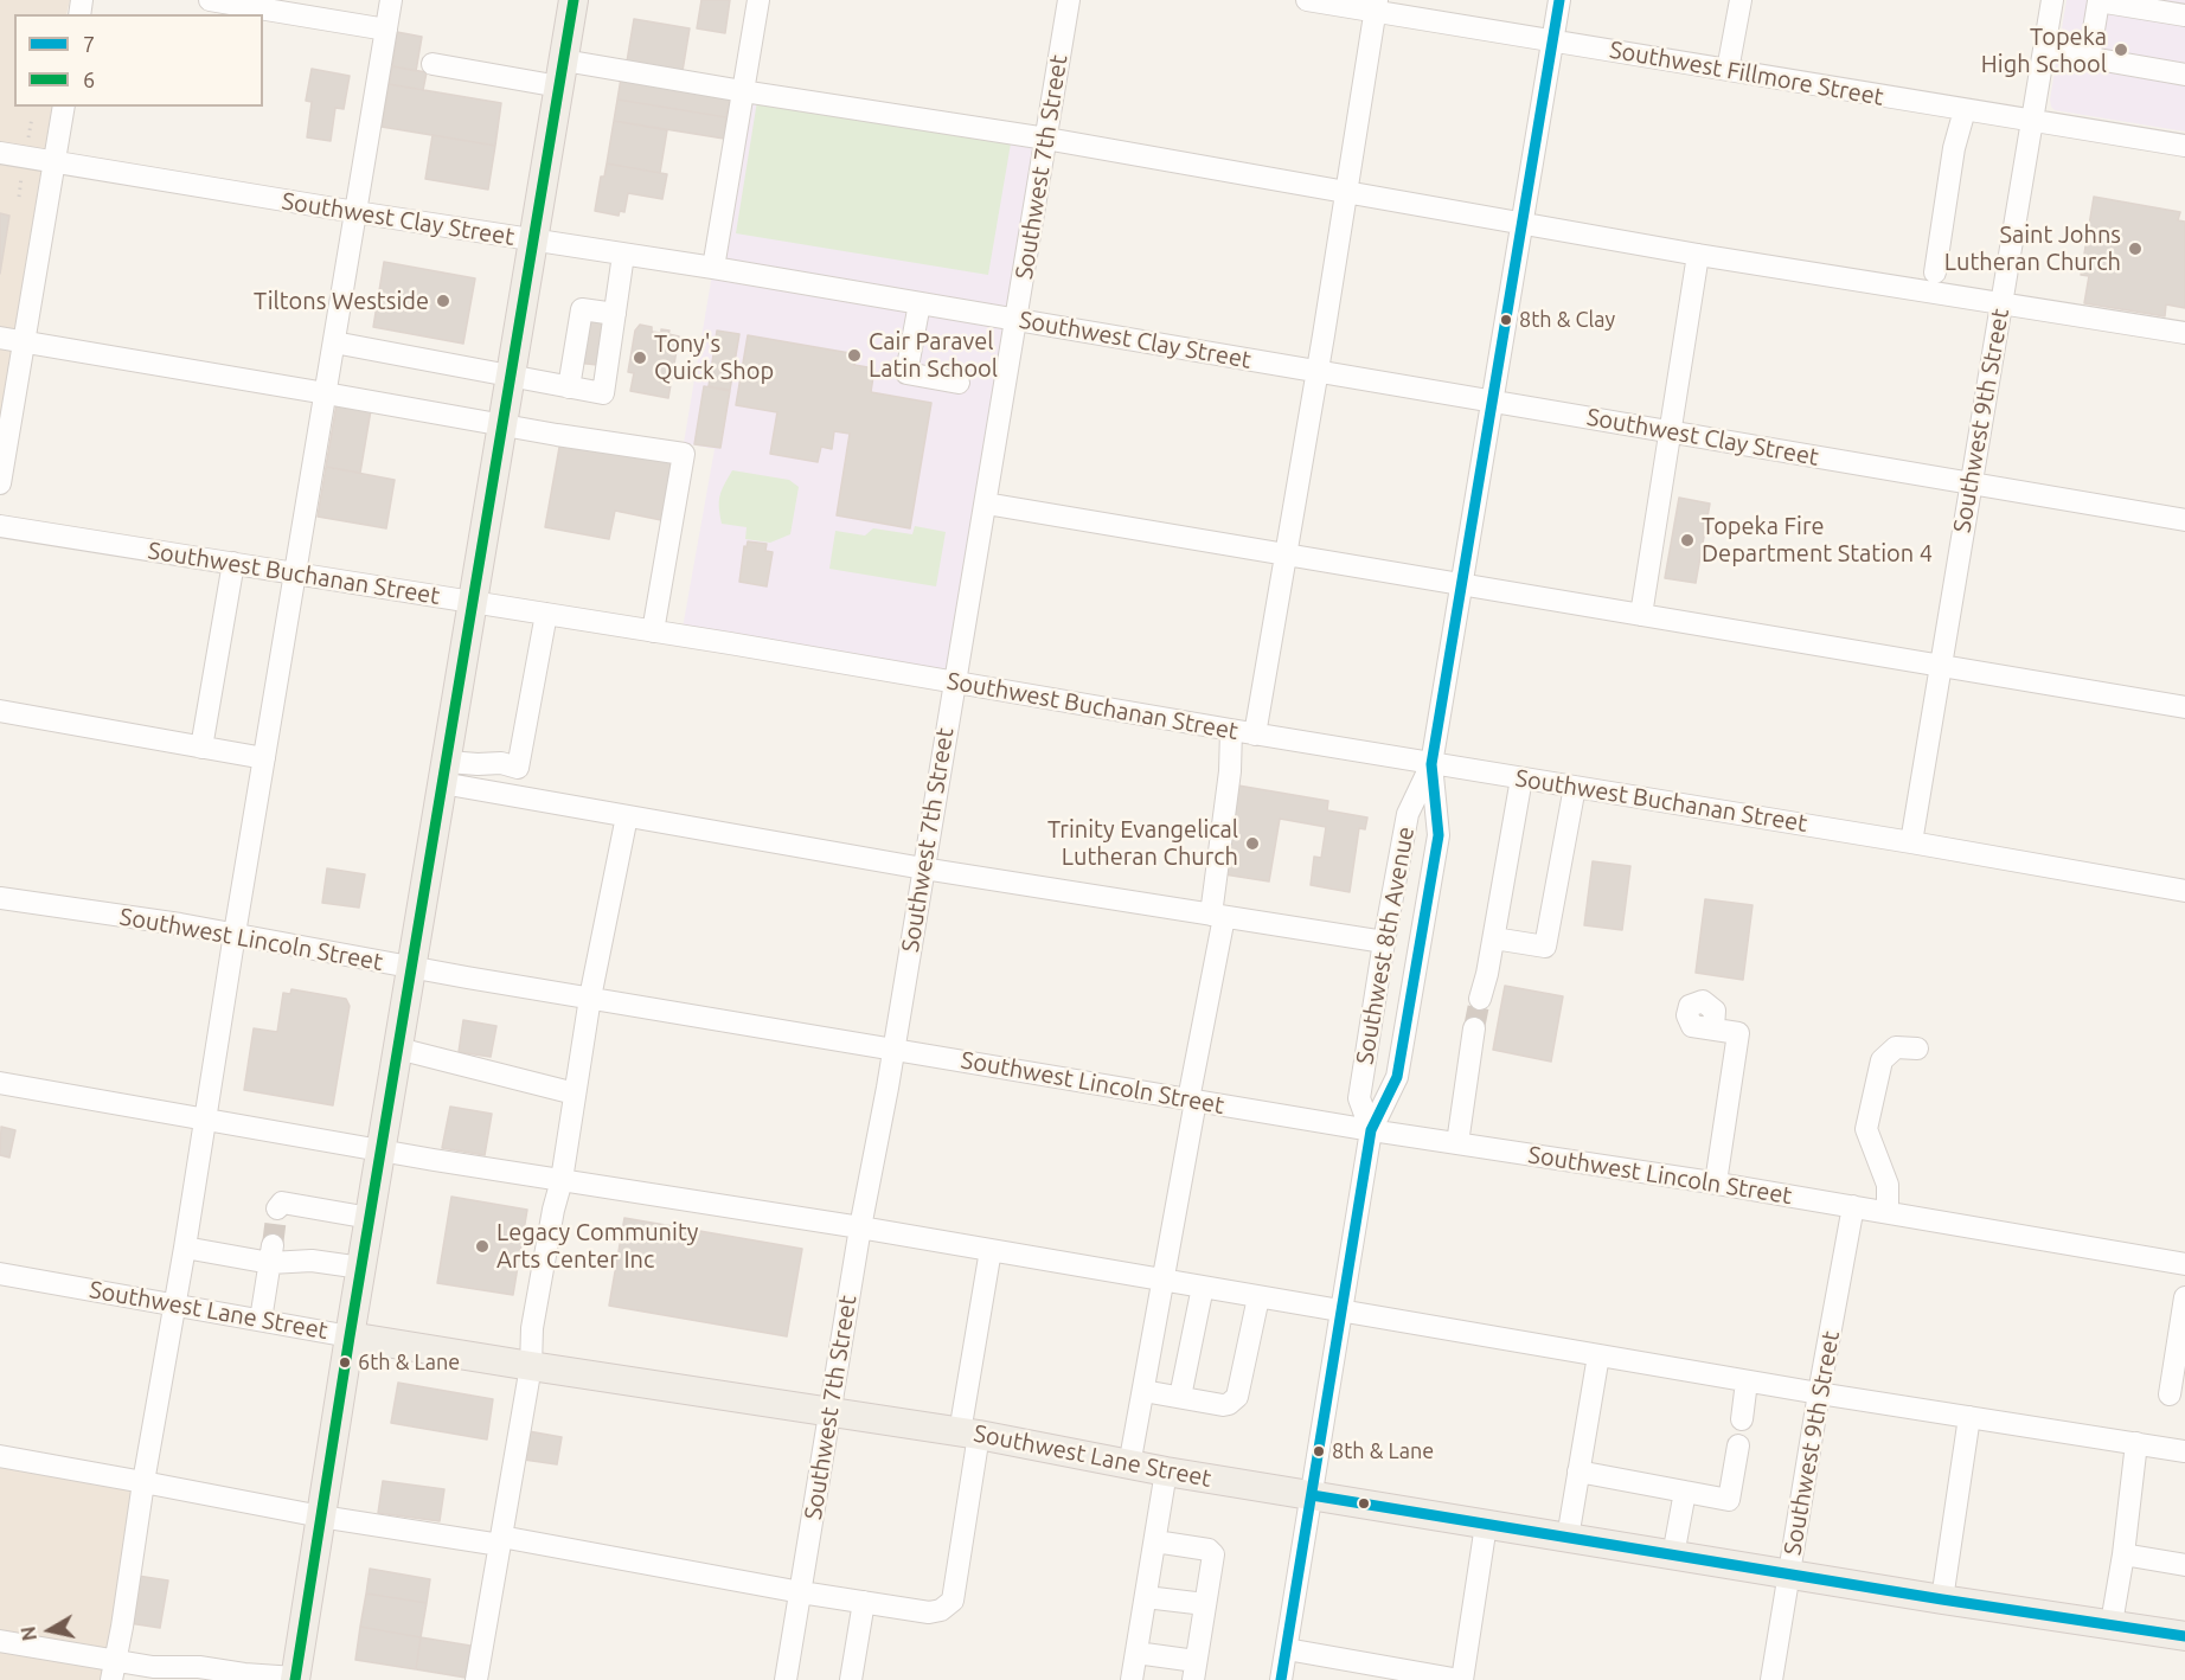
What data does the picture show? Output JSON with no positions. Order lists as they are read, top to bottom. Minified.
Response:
{"streets":{"main road":["Southwest Lane Street"],"street":["Southwest Fillmore Street","Southwest 7th Street","Southwest Clay Street","Southwest 9th Street","Southwest Buchanan Street","Southwest Lincoln Street","Southwest 8th Avenue"]},"crossings":[["Southwest Fillmore Street","Southwest 9th Street"],["Southwest Fillmore Street","Southwest 8th Avenue"],["Southwest 7th Street","Southwest Clay Street"],["Southwest 7th Street","Southwest Buchanan Street"],["Southwest 7th Street","Southwest Lincoln Street"],["Southwest 7th Street","Southwest Lane Street"],["Southwest Clay Street","Southwest 9th Street"],["Southwest Clay Street","Southwest 8th Avenue"],["Southwest 9th Street","Southwest Buchanan Street"],["Southwest 9th Street","Southwest Lincoln Street"],["Southwest 9th Street","Southwest Lane Street"],["Southwest Buchanan Street","Southwest 8th Avenue"],["Southwest Lincoln Street","Southwest 8th Avenue"],["Southwest 8th Avenue","Southwest Lane Street"]],"places":["Topeka High School","Saint Johns Lutheran Church","Tiltons Westside","8th & Clay","Cair Paravel Latin School","Tony's Quick Shop","Topeka Fire Department Station 4","Trinity Evangelical Lutheran Church","Legacy Community Arts Center Inc","6th & Lane","8th & Lane"],"lines":["transit line 7","transit line 6"],"legend":["7","6"],"north":"left"}
